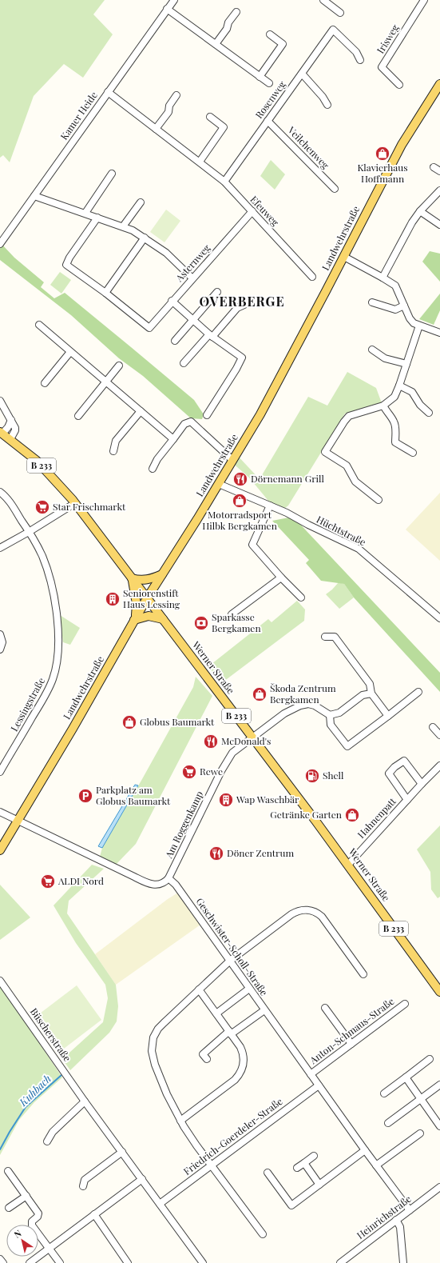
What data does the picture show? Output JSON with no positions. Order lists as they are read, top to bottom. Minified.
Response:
{"streets":{"main road":["Landwehrstraße","B 233","Werner Straße"],"street":["Irisweg","Rosenweg","Kamer Heide","Veilchenweg","Efeuweg","Asternweg","Hüchtstraße","Lessingstraße","Hahnenpatt","Am Roggenkamp","Geschwister-Scholl-Straße","Anton-Schmaus-Straße","Büscherstraße","Friedrich-Goerdeler-Straße","Heinrichstraße"]},"crossings":[["Rosenweg","Veilchenweg"],["Rosenweg","Efeuweg"],["Kamer Heide","Efeuweg"],["Efeuweg","Asternweg"],["Landwehrstraße","Hüchtstraße"],["Landwehrstraße","Werner Straße"],["Werner Straße","Hahnenpatt"],["Werner Straße","Am Roggenkamp"],["Am Roggenkamp","Geschwister-Scholl-Straße"],["Geschwister-Scholl-Straße","Anton-Schmaus-Straße"],["Geschwister-Scholl-Straße","Friedrich-Goerdeler-Straße"],["Geschwister-Scholl-Straße","Heinrichstraße"],["Büscherstraße","Friedrich-Goerdeler-Straße"]],"districts":["OVERBERGE"],"water":["Kuhbach"],"places":{"shop":["Klavierhaus Hoffmann","Motorradsport Hilbk Bergkamen","Škoda Zentrum Bergkamen","Globus Baumarkt","Getränke Garten"],"restaurant":["Dörnemann Grill","McDonald's","Döner Zentrum"],"supermarket":["Star Frischmarkt","Rewe","ALDI Nord"],"building":["Seniorenstift Haus Lessing","Wap Waschbär"],"bank":["Sparkasse Bergkamen"],"fuel station":["Shell"],"parking":["Parkplatz am Globus Baumarkt"]},"north":"top left"}
